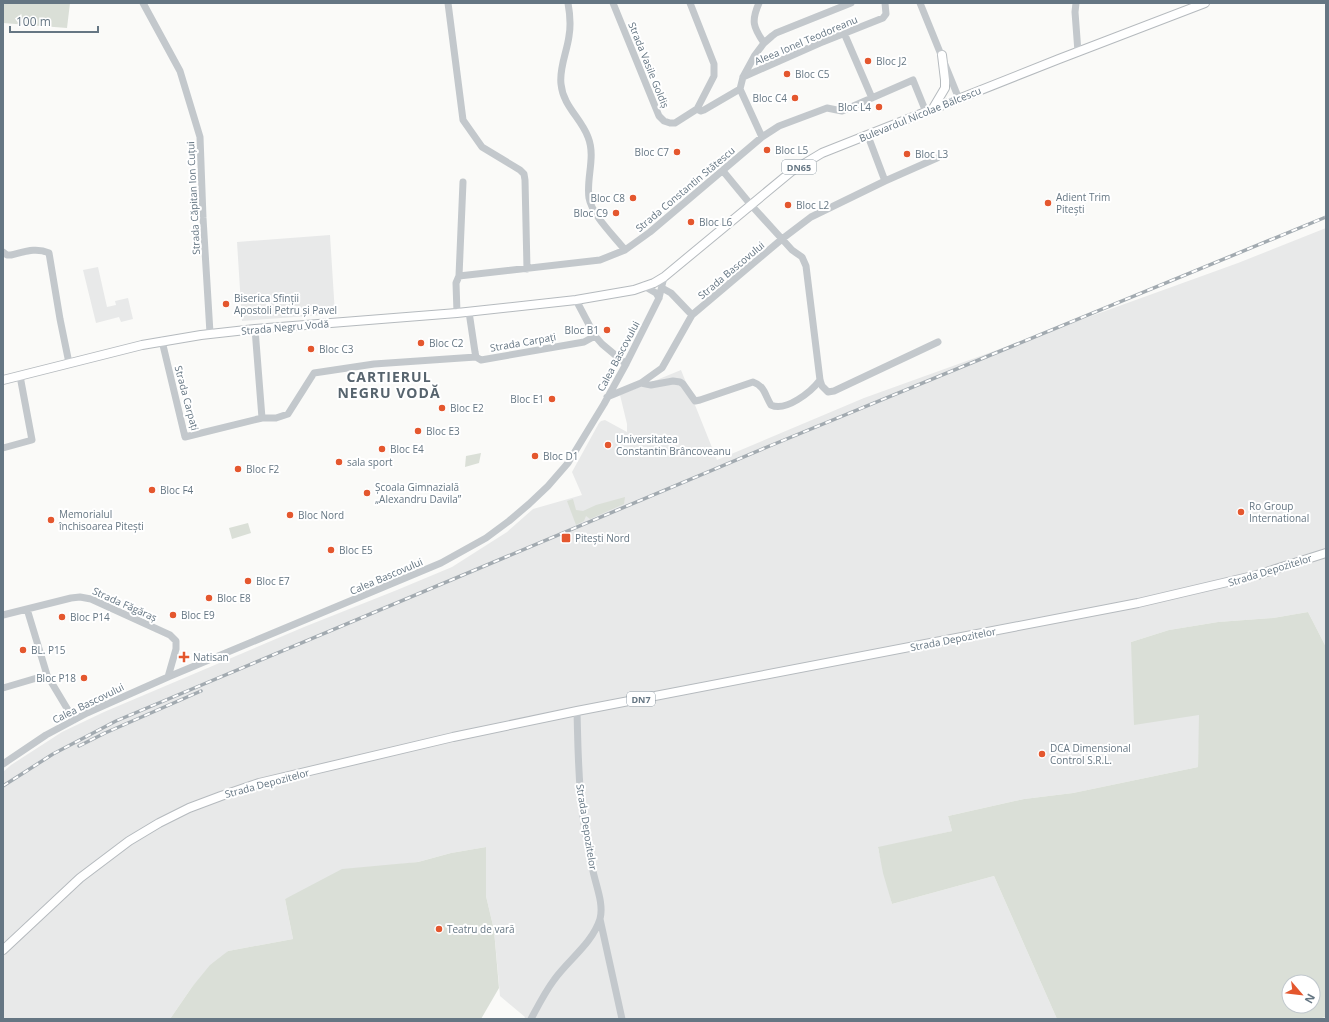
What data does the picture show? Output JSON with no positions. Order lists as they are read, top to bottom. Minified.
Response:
{"streets":{"main road":["Bulevardul Nicolae Bălcescu","DN65","Strada Negru Vodă","Strada Depozitelor","DN7"],"street":["Aleea Ionel Teodoreanu","Strada Vasile Goldiș","Strada Constantin Stătescu","Strada Căpitan Ion Cuțui","Strada Bascovului","Strada Carpați","Calea Bascovului","Strada Făgăraș"]},"crossings":[["Bulevardul Nicolae Bălcescu","Strada Constantin Stătescu"],["Bulevardul Nicolae Bălcescu","Strada Negru Vodă"],["Bulevardul Nicolae Bălcescu","Calea Bascovului"],["Strada Căpitan Ion Cuțui","Strada Negru Vodă"],["Strada Bascovului","Calea Bascovului"],["Strada Negru Vodă","Strada Carpați"],["Strada Negru Vodă","Calea Bascovului"],["Calea Bascovului","Strada Făgăraș"]],"districts":["CARTIERUL NEGRU VODĂ"],"places":{"other":["Bloc J2","Bloc C5","Bloc C4","Bloc L4","Bloc L5","Bloc C7","Bloc L3","Bloc C8","Adient Trim Pitești","Bloc L2","Bloc C9","Bloc L6","Biserica Sfinții Apostoli Petru și Pavel","Bloc B1","Bloc C2","Bloc C3","Bloc E1","Bloc E2","Bloc E3","Universitatea Constantin Brâncoveanu","Bloc E4","Bloc D1","sala sport","Bloc F2","Bloc F4","Școala Gimnazială „Alexandru Davila”","Ro Group International","Bloc Nord","Memorialul închisoarea Pitești","Bloc E5","Bloc E7","Bloc E8","Bloc E9","Bloc P14","BL. P15","Bloc P18","DCA Dimensional Control S.R.L.","Teatru de vară"],"transit":["Pitești Nord"],"health":["Natisan"]},"scale_bar":"100 m","north":"bottom right"}
